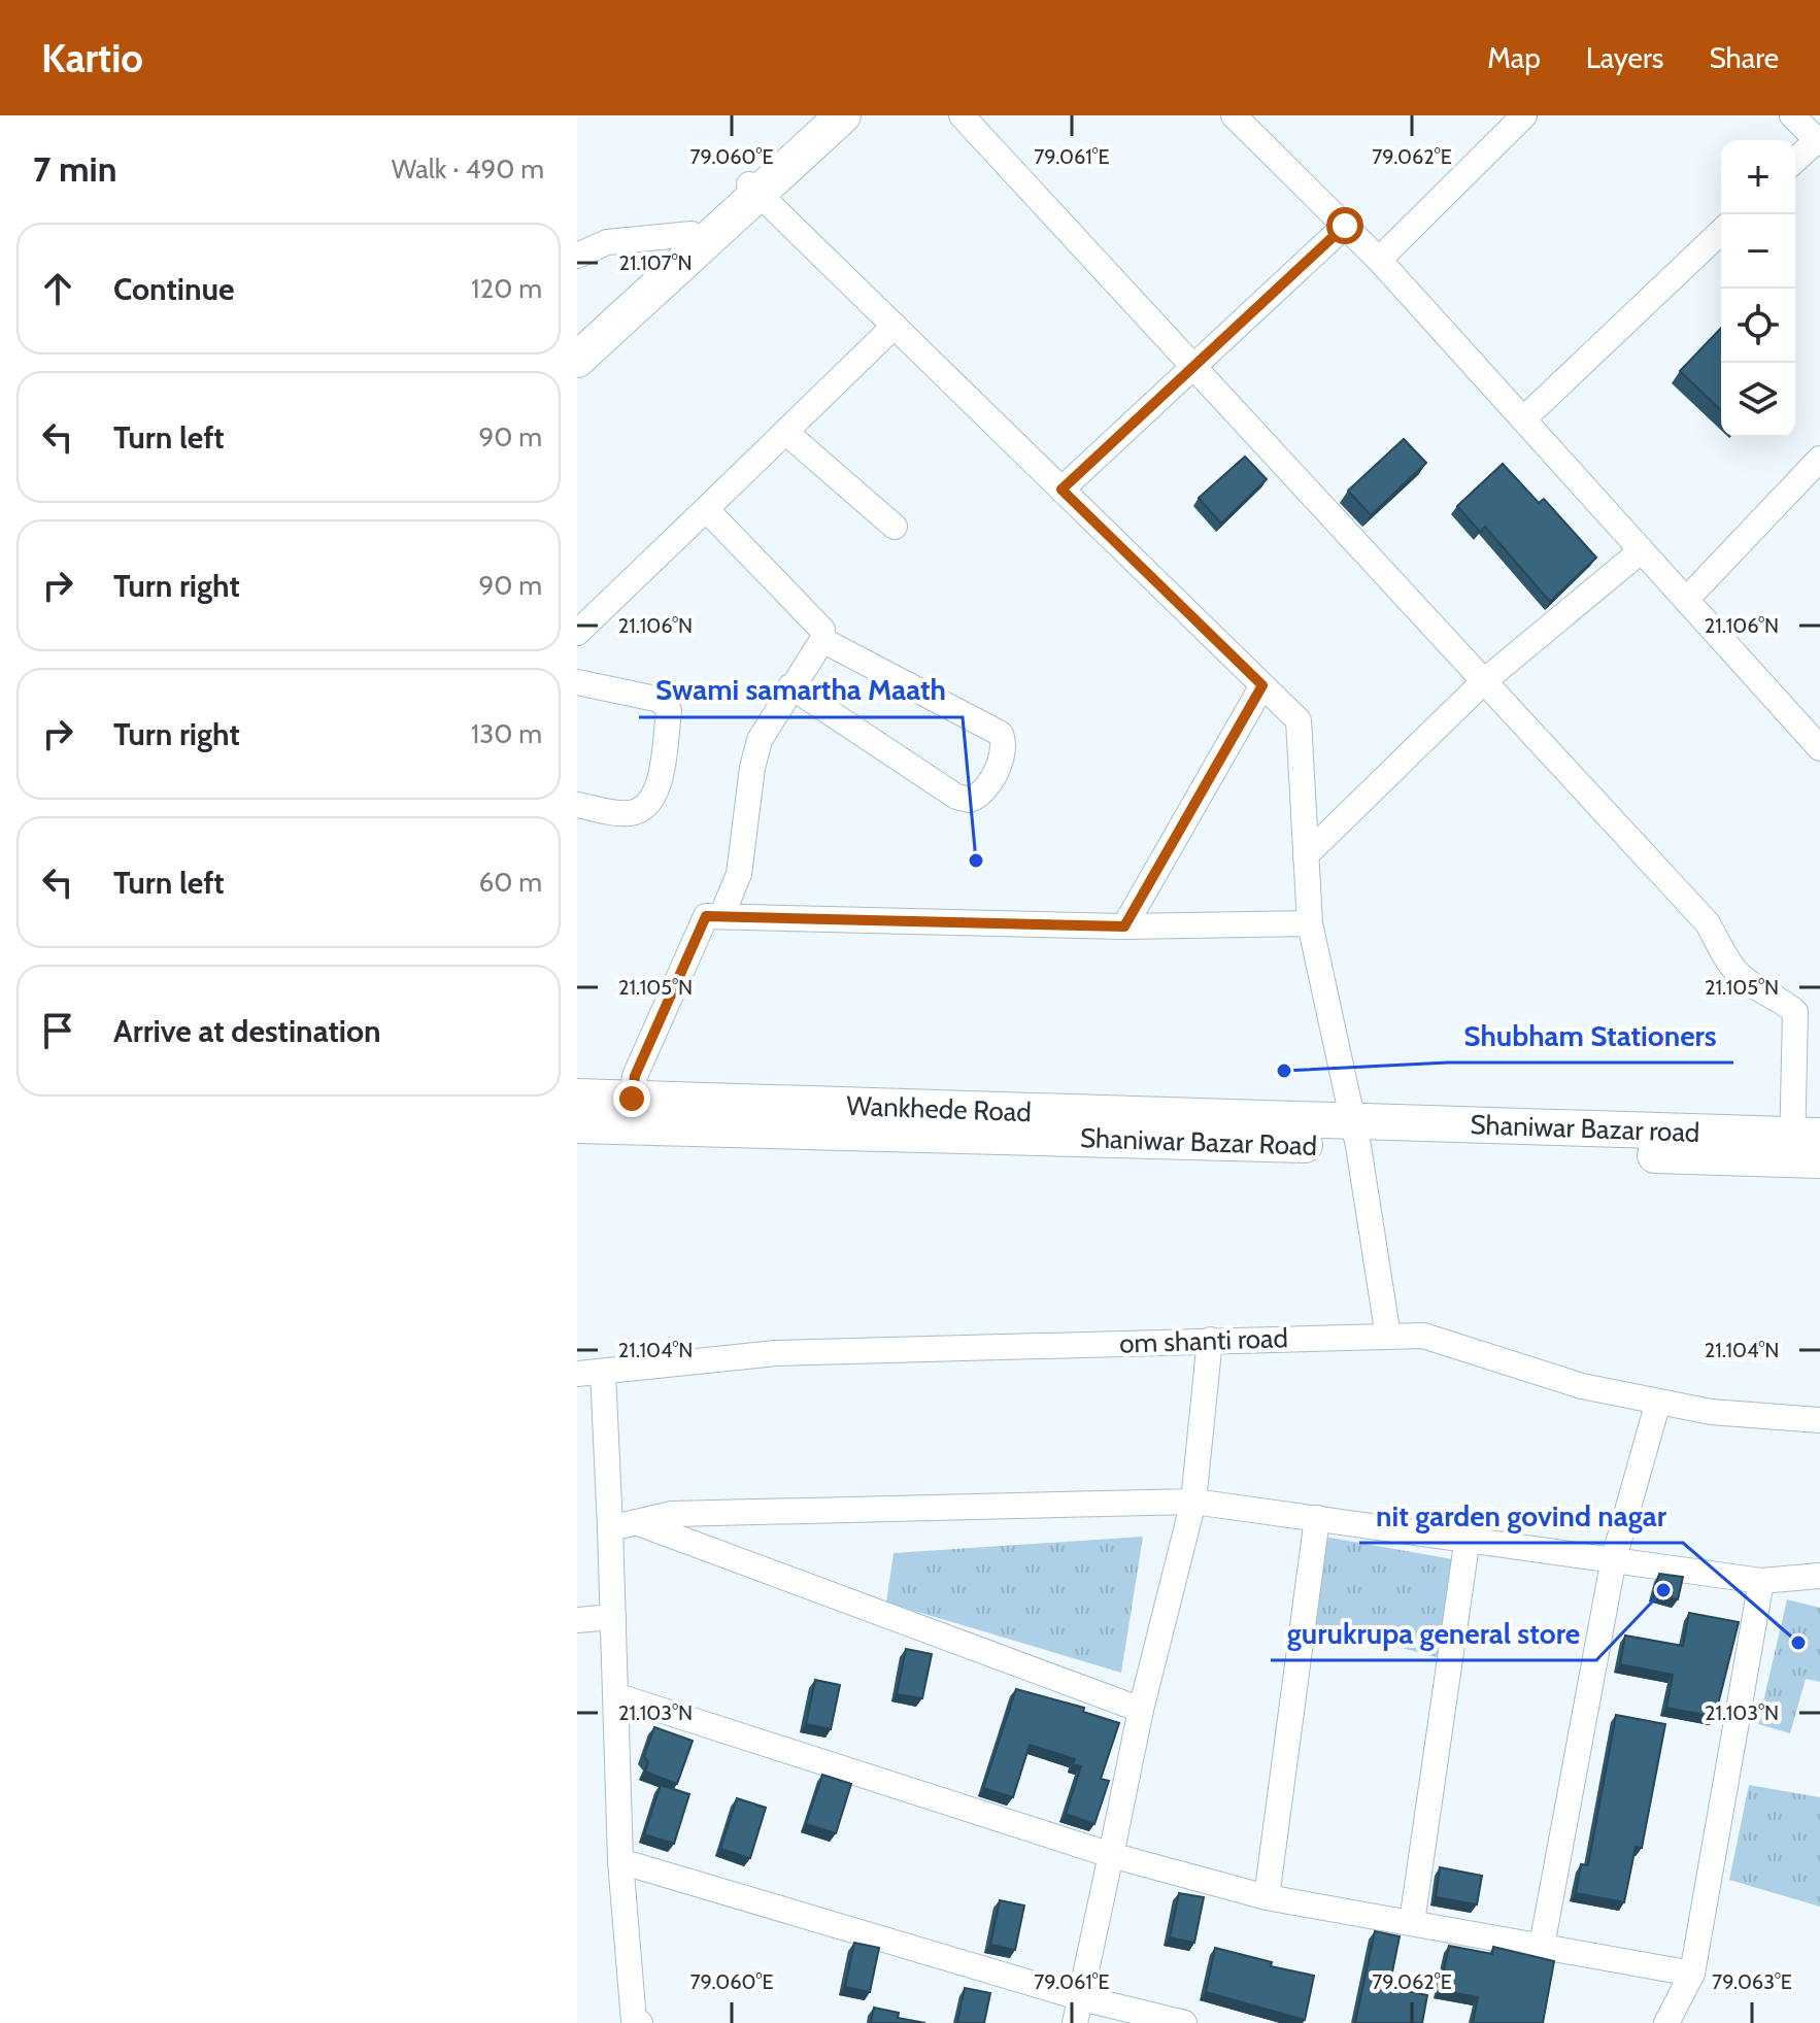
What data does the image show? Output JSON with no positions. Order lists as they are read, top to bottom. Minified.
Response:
{"streets":{"main road":["Wankhede Road","Shaniwar Bazar road","Shaniwar Bazar Road"],"street":["om shanti road"]},"crossings":[["Wankhede Road","Shaniwar Bazar road"],["Wankhede Road","Shaniwar Bazar Road"],["Shaniwar Bazar road","Shaniwar Bazar Road"]],"places":["Swami samartha Maath","Shubham Stationers","gurukrupa general store","nit garden govind nagar"],"page":{"header":"Kartio","nav":["Map","Layers","Share"],"heading":["7 min","Walk · 490 m"],"map_buttons":["+","−"],"list":[["Continue","120 m"],["Turn left","90 m"],["Turn right","90 m"],["Turn right","130 m"],["Turn left","60 m"],"Arrive at destination"]},"coordinates":["79.060°E","79.061°E","79.062°E","21.107°N","21.106°N","21.105°N","21.104°N","21.103°N","79.063°E"]}
